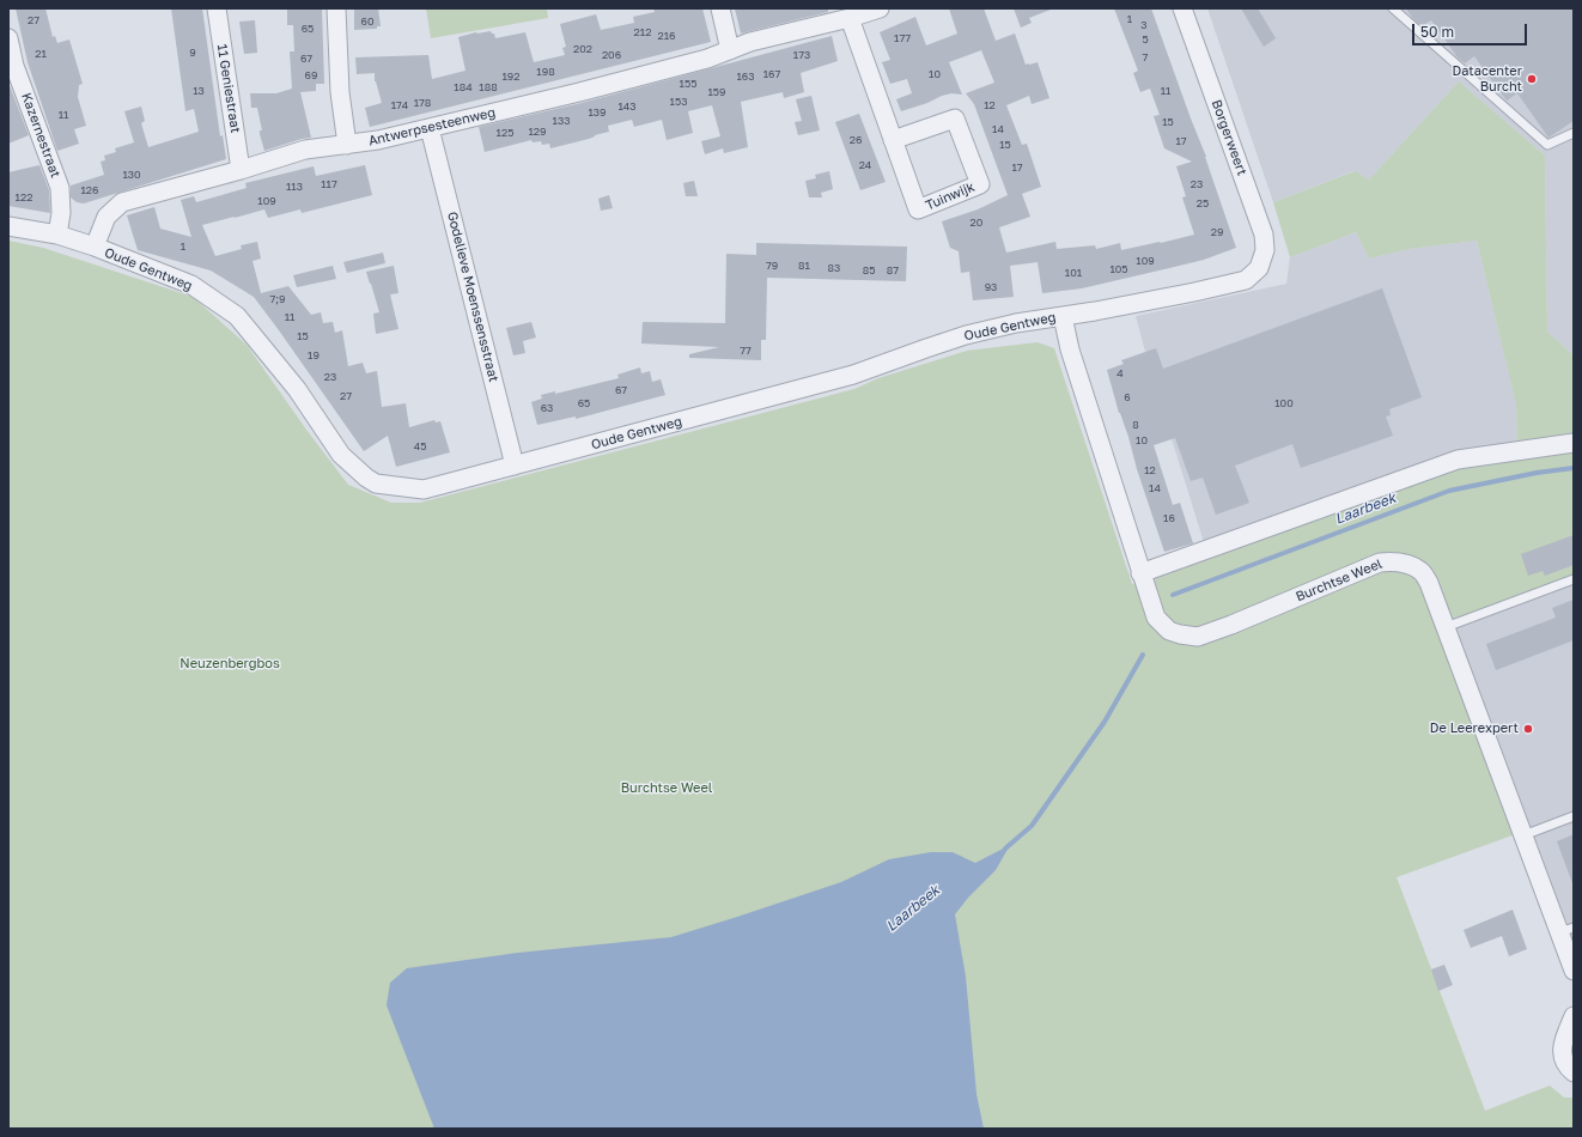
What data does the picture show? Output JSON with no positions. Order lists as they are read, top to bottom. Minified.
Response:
{"streets":{"street":["11 Geniestraat","Antwerpsesteenweg","Kazernestraat","Borgerweert","Tuinwijk","Oude Gentweg","Godelieve Moenssensstraat","Burchtse Weel"]},"crossings":[["11 Geniestraat","Antwerpsesteenweg"],["Antwerpsesteenweg","Tuinwijk"],["Antwerpsesteenweg","Oude Gentweg"],["Antwerpsesteenweg","Godelieve Moenssensstraat"],["Borgerweert","Oude Gentweg"],["Oude Gentweg","Godelieve Moenssensstraat"],["Oude Gentweg","Burchtse Weel"]],"water":["Laarbeek"],"parks":["Neuzenbergbos","Burchtse Weel"],"places":["Datacenter Burcht","De Leerexpert"],"house_numbers":["1","27","60","3","65","212","216","177","5","202","9","21","206","173","7","67","198","167","10","69","192","163","155","184","188","13","11","159","153","178","174","12","143","139","11","133","15","14","129","125","26","17","15","24","17","130","117","23","113","126","122","109","25","20","29","1","109","79","81","83","105","85","87","101","93","7;9","11","15","77","19","4","23","67","27","6","65","100","63","8","10","45","12","14","16"],"scale_bar":"50 m"}
